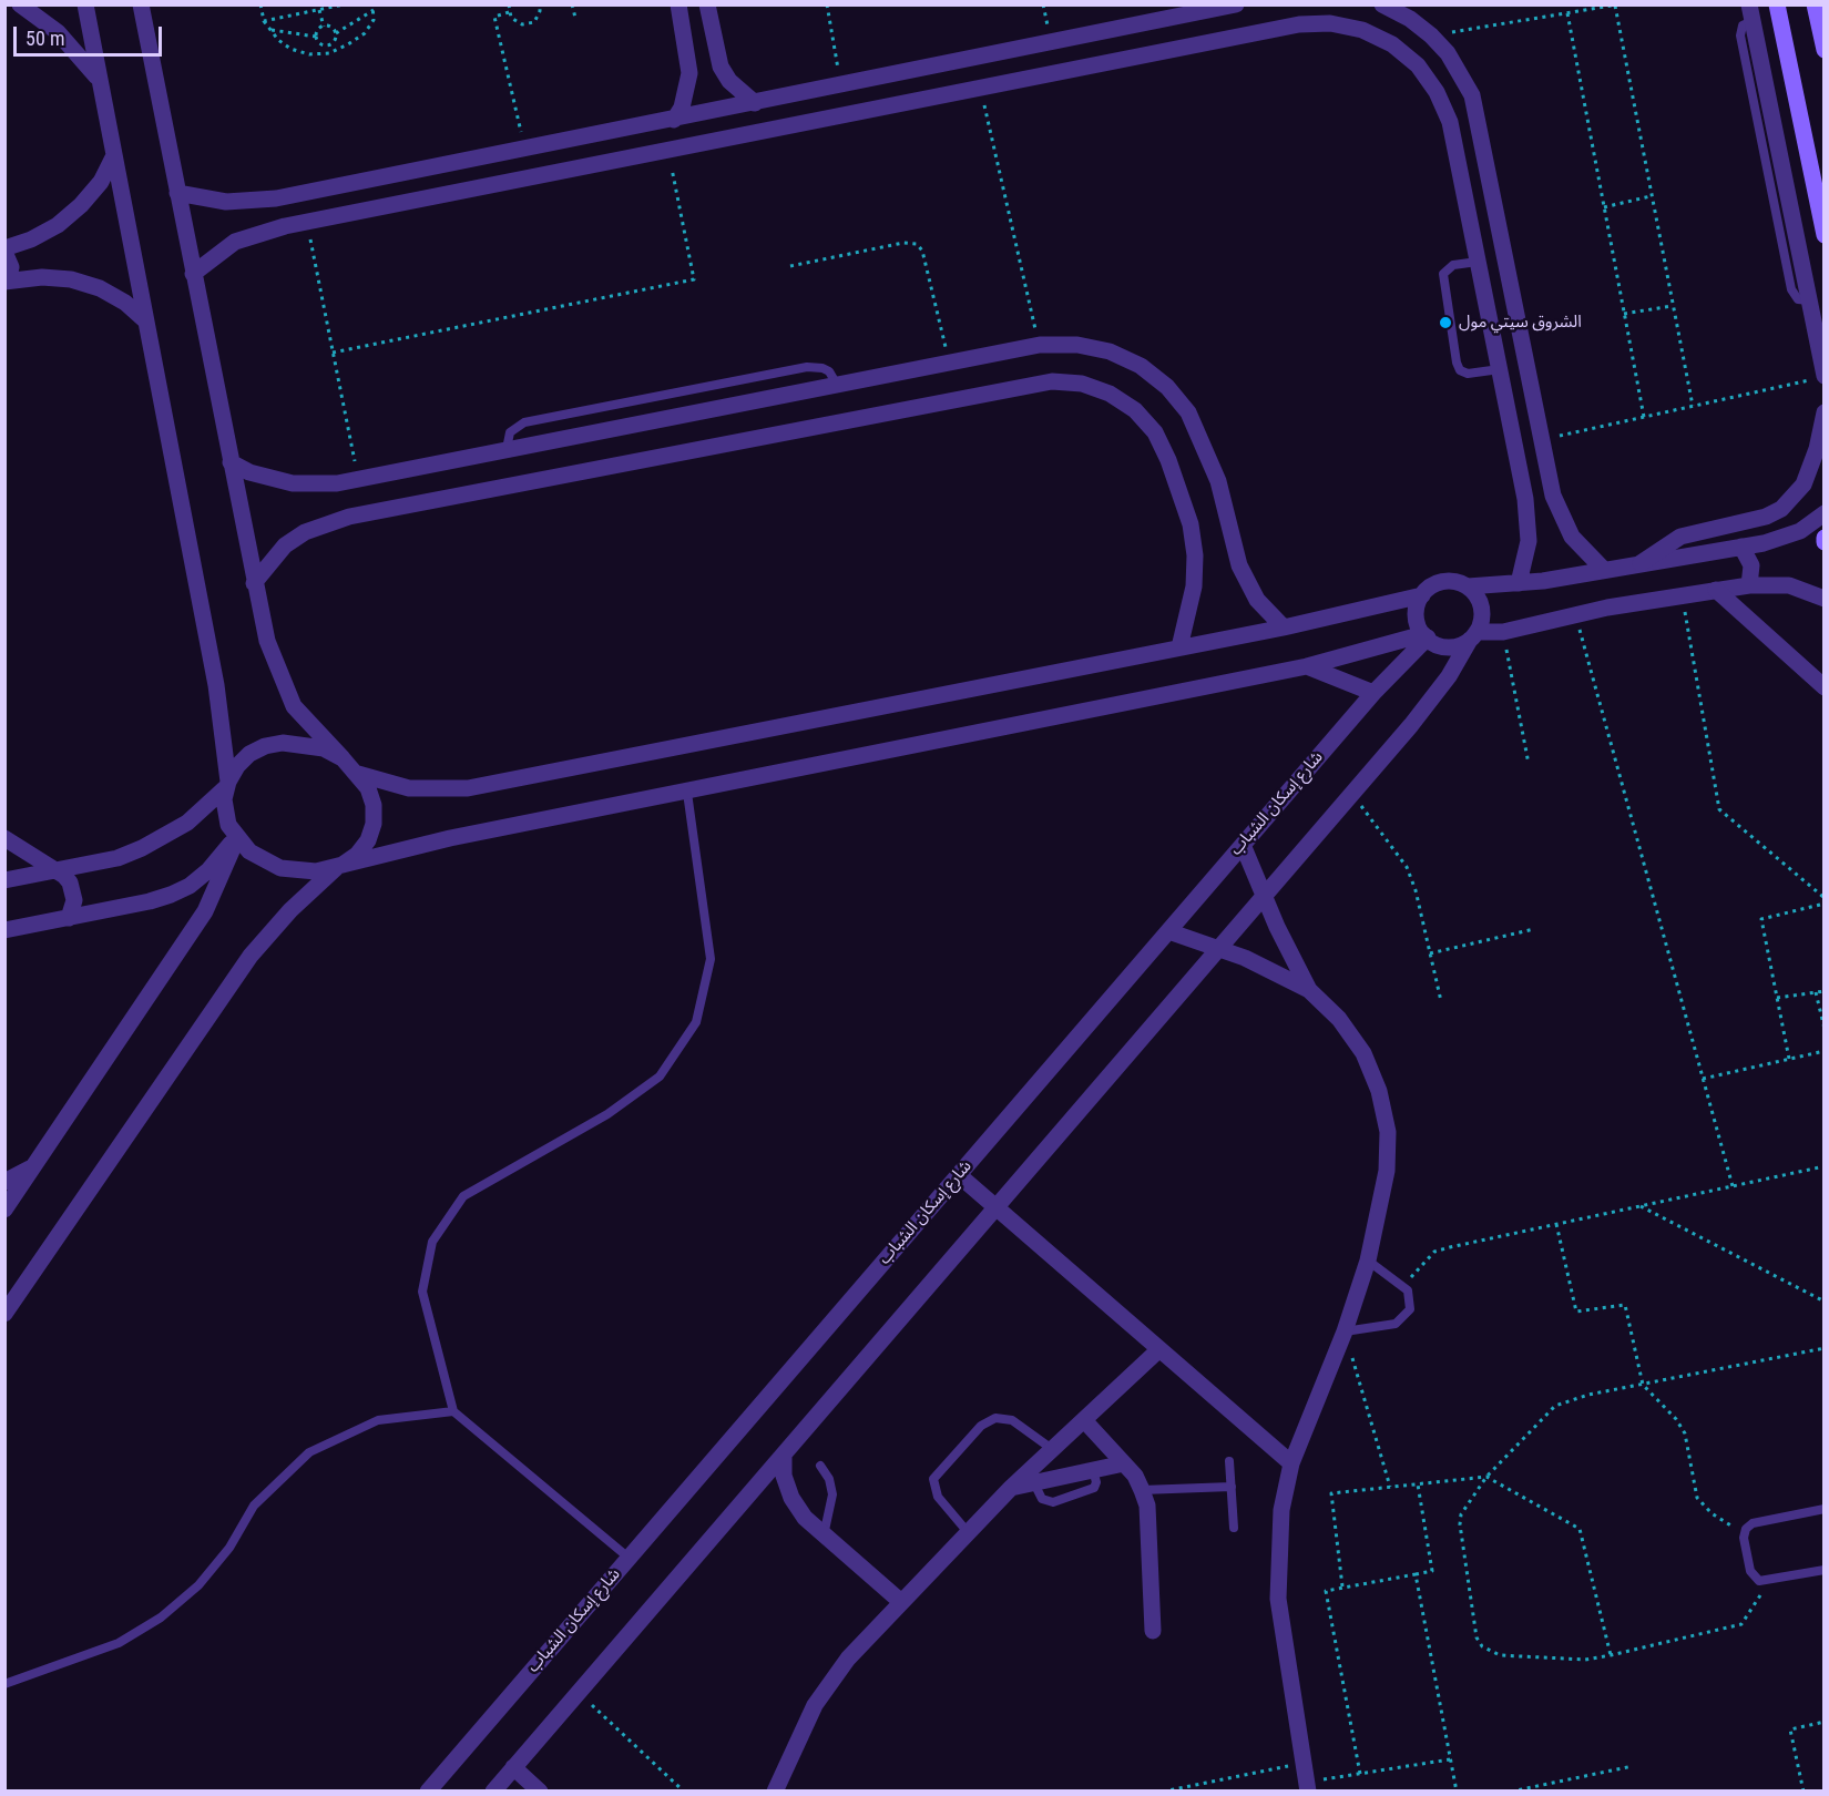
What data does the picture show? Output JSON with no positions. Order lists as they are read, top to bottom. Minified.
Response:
{"streets":{"street":["شارع إسكان الشباب"]},"places":["الشروق سيتي مول"],"scale_bar":"50 m"}
